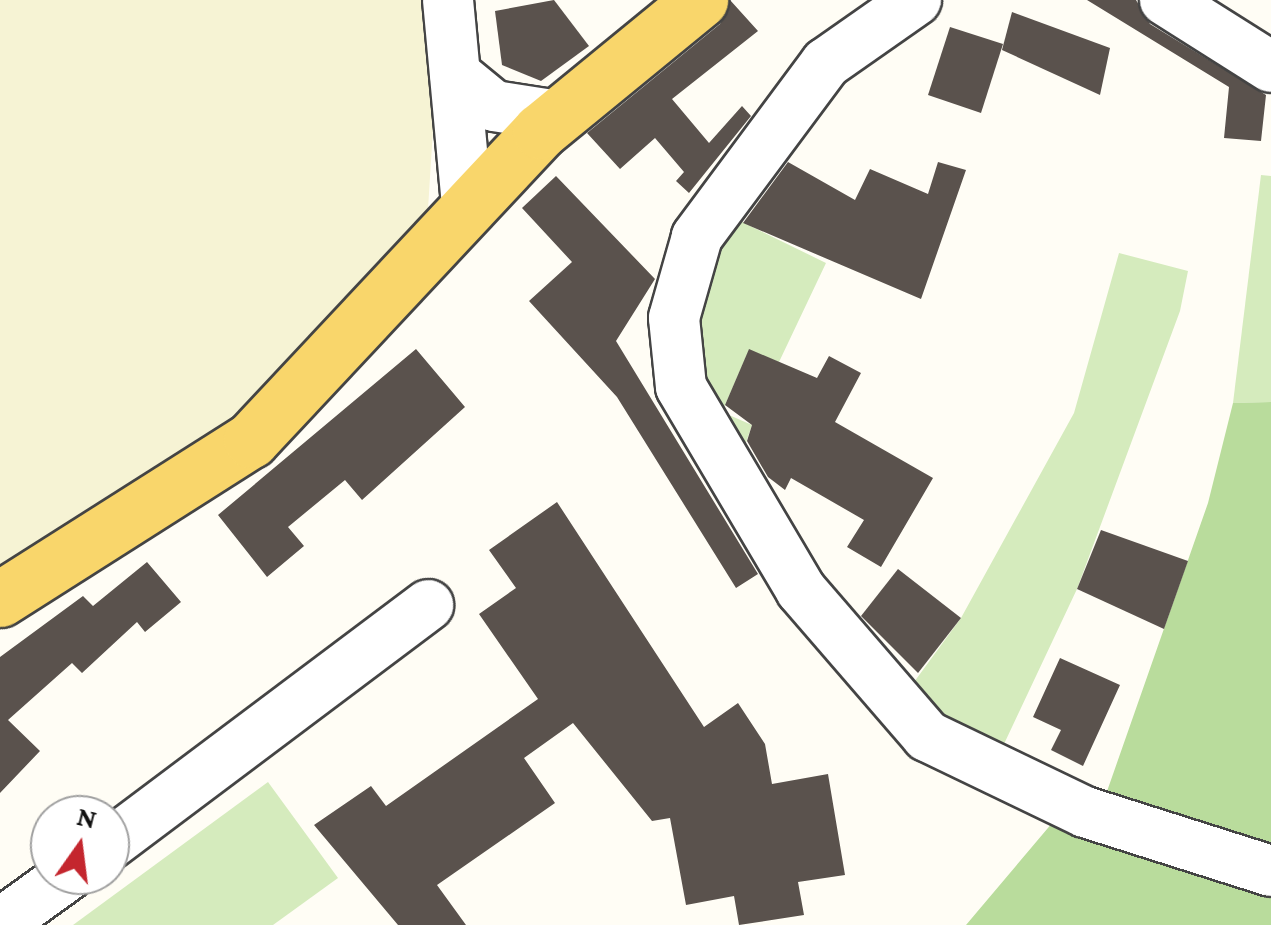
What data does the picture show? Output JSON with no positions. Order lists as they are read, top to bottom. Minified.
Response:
{"north":"top"}
